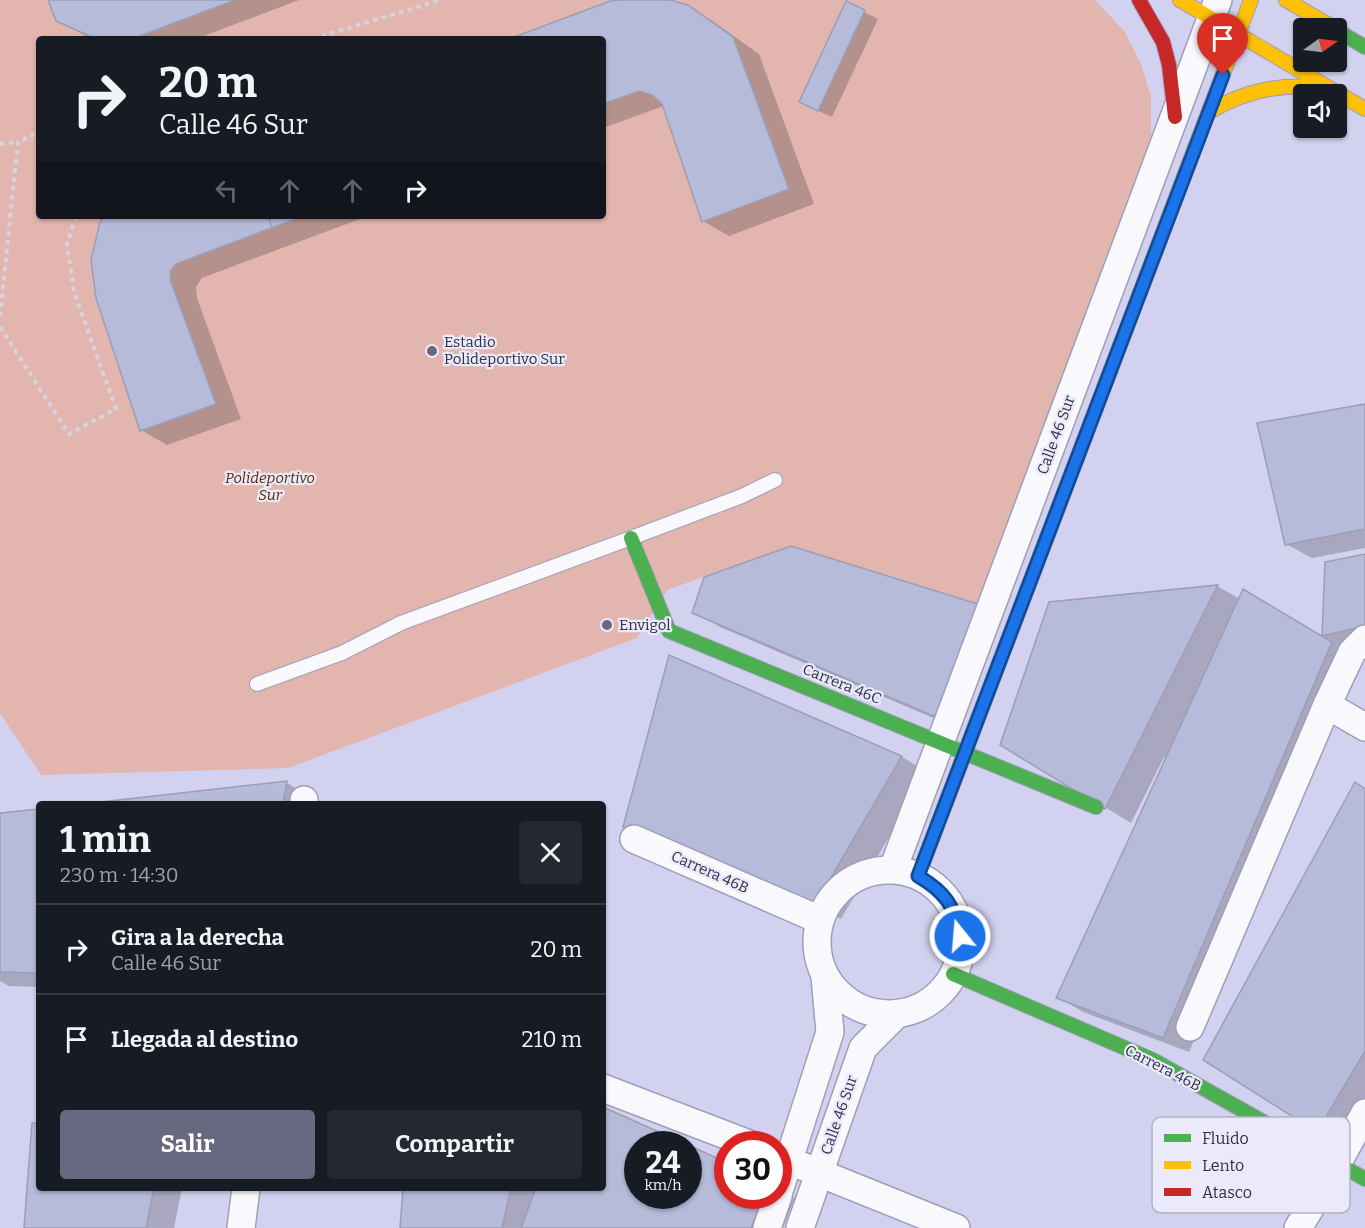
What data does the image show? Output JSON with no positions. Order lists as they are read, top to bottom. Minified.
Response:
{"streets":{"street":["Calle 46 Sur","Carrera 46C","Carrera 46B"]},"crossings":[["Calle 46 Sur","Carrera 46C"],["Calle 46 Sur","Carrera 46B"]],"parks":["Polideportivo Sur"],"places":["Estadio Polideportivo Sur","Envigol"],"legend":["Fluido","Lento","Atasco"],"north":"right","page":{"turn":["20 m","Calle 46 Sur"],"heading":["1 min","230 m · 14:30"],"list":[{"name":"Gira a la derecha","note":"Calle 46 Sur","value":"20 m"},{"name":"Llegada al destino","value":"210 m"}],"buttons":["Salir","Compartir"],"speed":"24 km/h","limit":"30"}}
